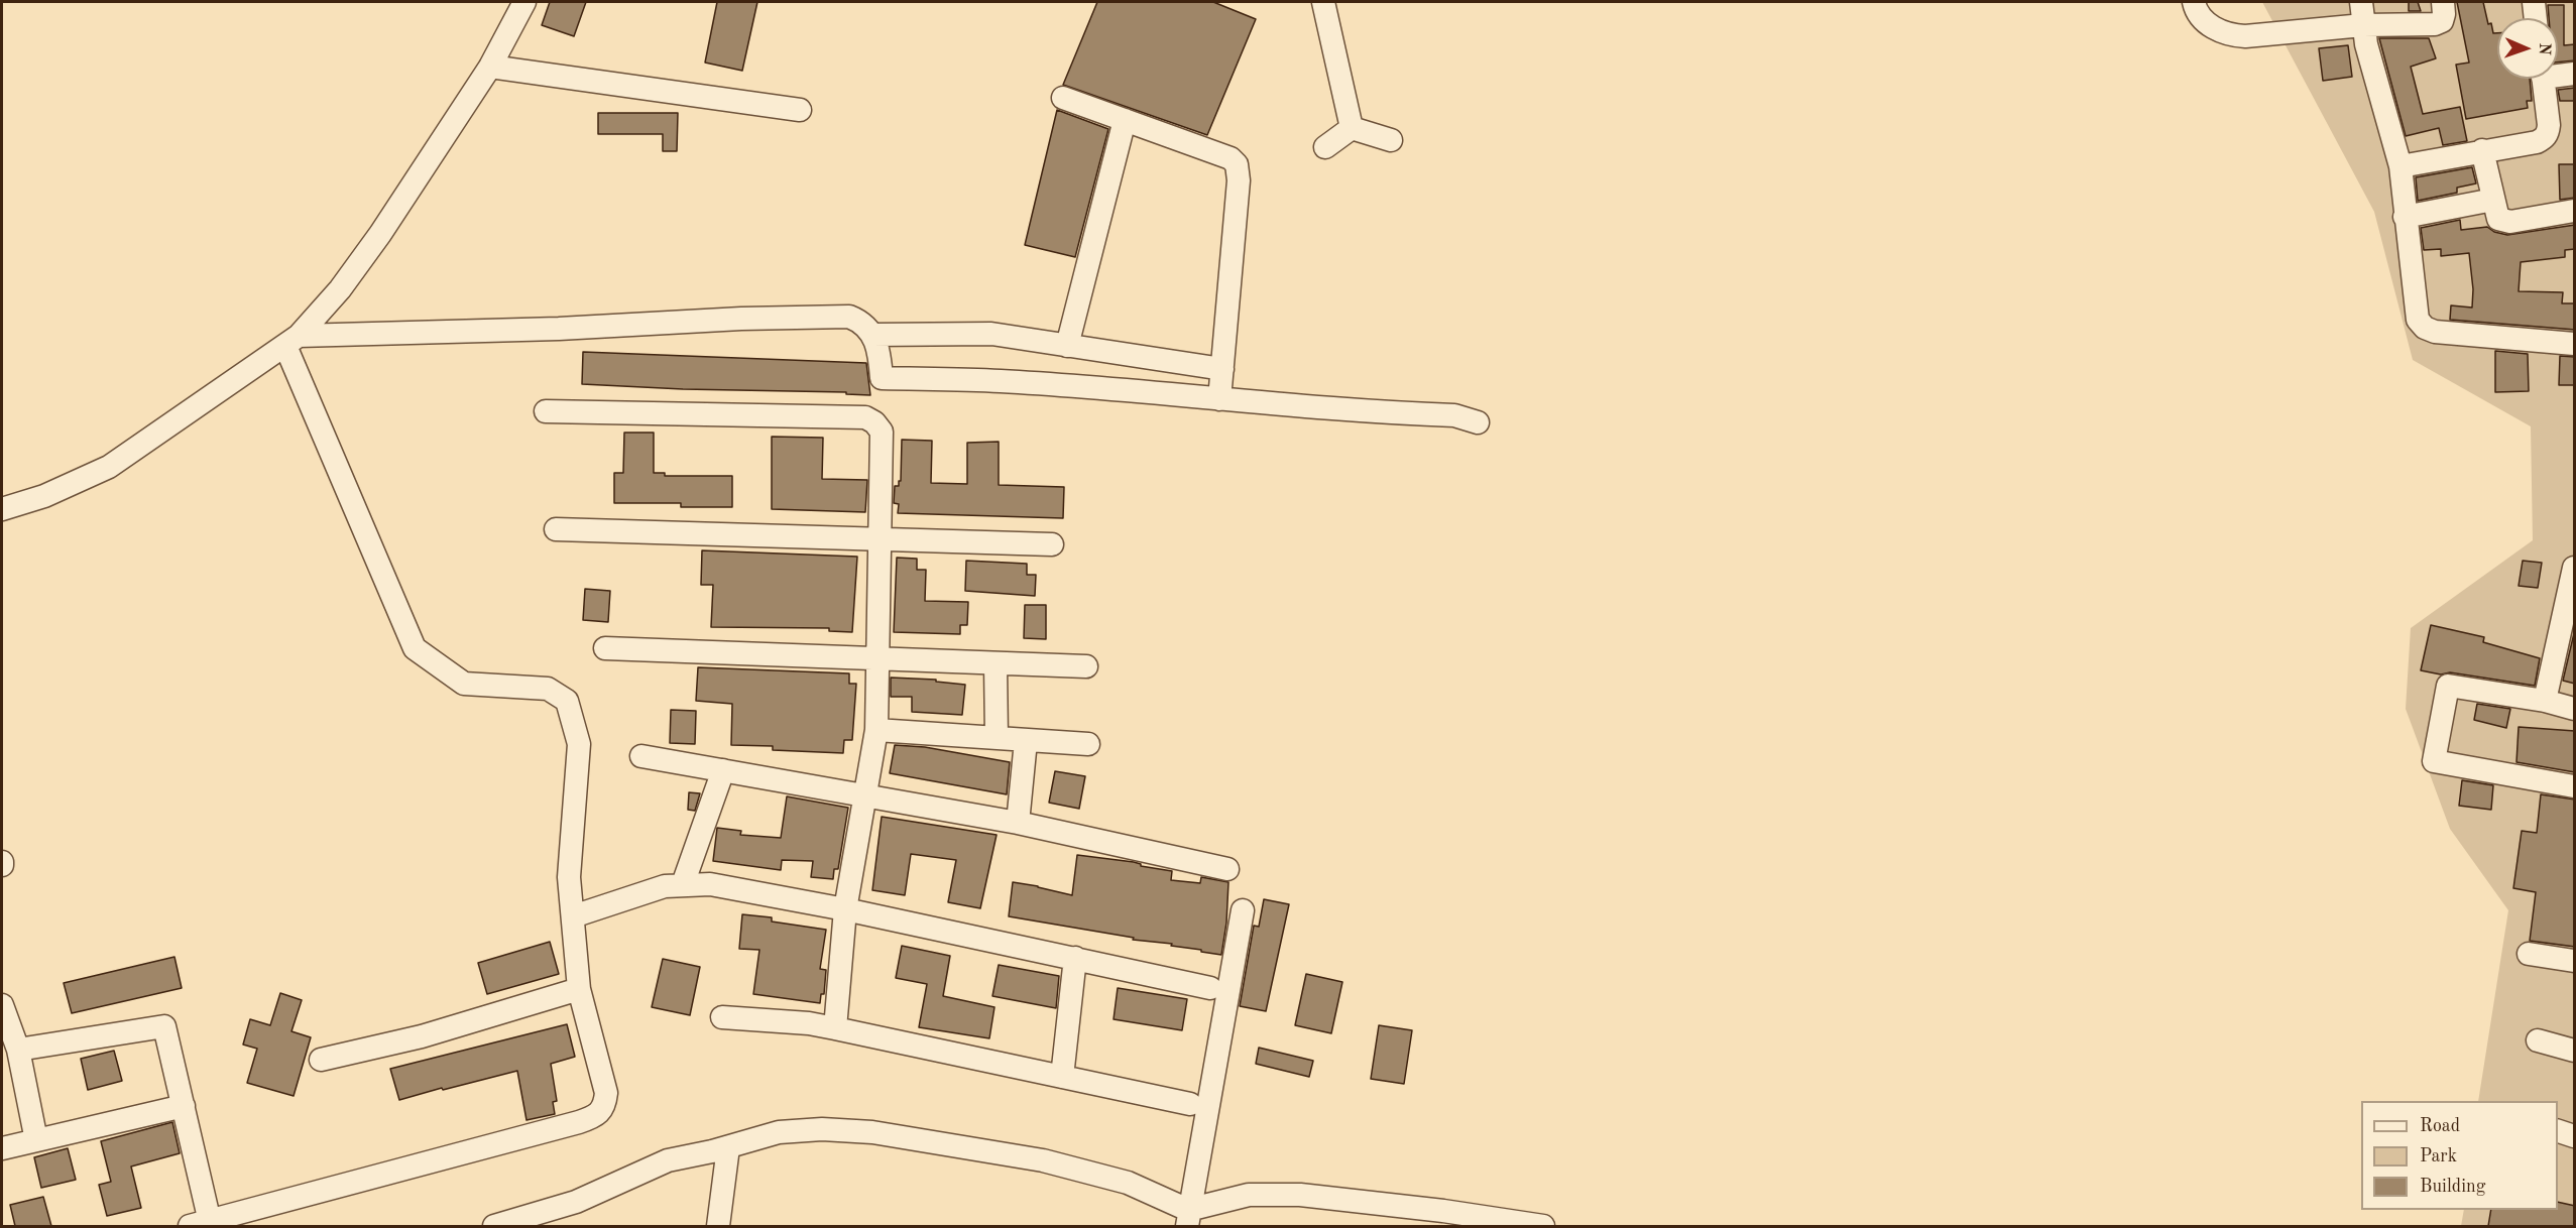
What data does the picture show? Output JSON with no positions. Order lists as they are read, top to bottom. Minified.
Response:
{"legend":["Road","Park","Building"],"north":"right"}
